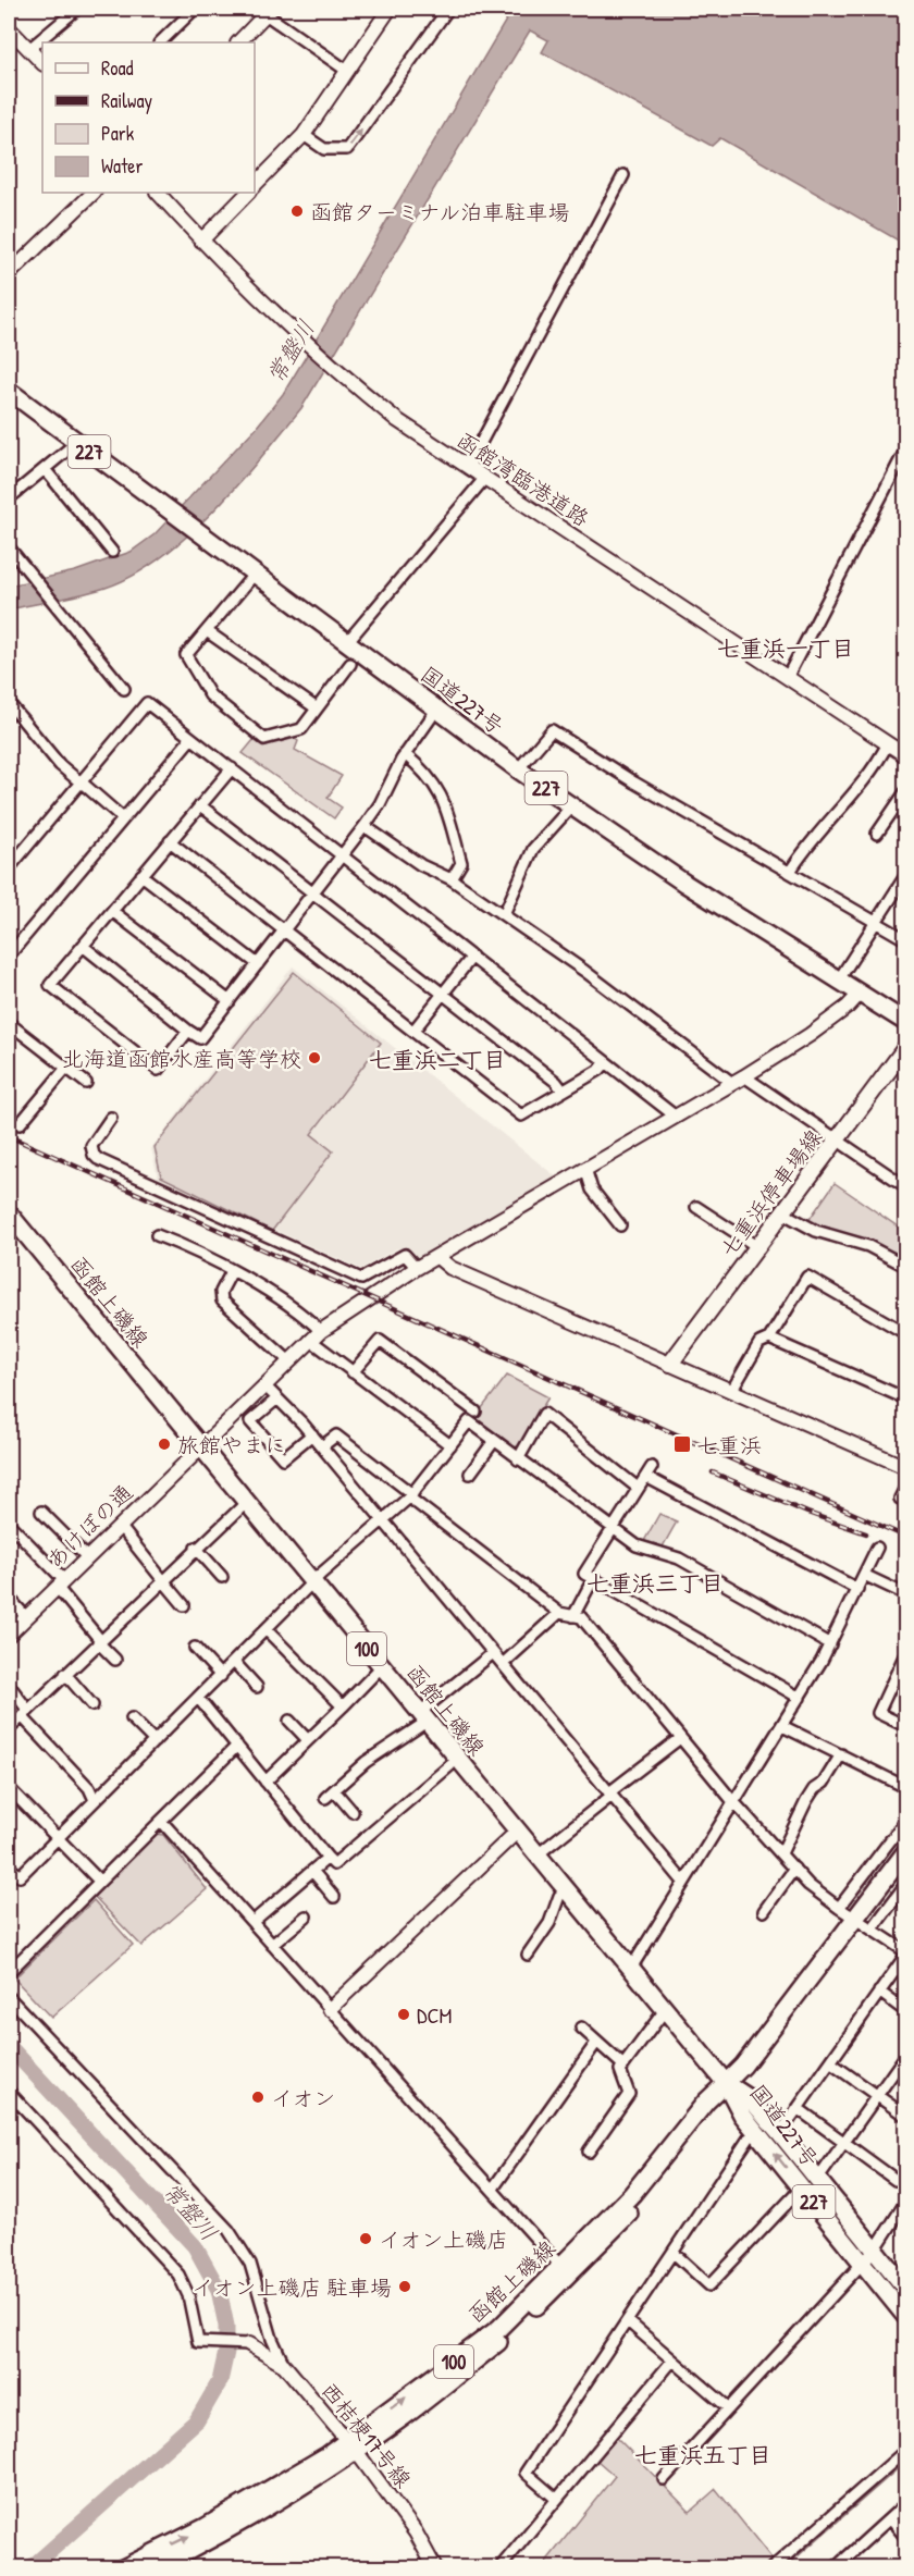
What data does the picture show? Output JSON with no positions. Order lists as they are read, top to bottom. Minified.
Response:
{"streets":{"main road":["227","国道227号","七重浜停車場線","函館上磯線","100"],"street":["函館湾臨港道路","あけぼの通","西桔梗17号線"]},"crossings":[["国道227号","函館上磯線"],["国道227号","あけぼの通"],["函館上磯線","あけぼの通"],["函館上磯線","西桔梗17号線"]],"districts":["七重浜一丁目","七重浜二丁目","七重浜三丁目","七重浜五丁目"],"water":["常盤川"],"places":{"other":["函館ターミナル泊車駐車場","北海道函館水産高等学校","旅館やまに","DCM","イオン","イオン上磯店","イオン上磯店 駐車場"],"transit":["七重浜"]},"legend":["Road","Railway","Park","Water"]}
